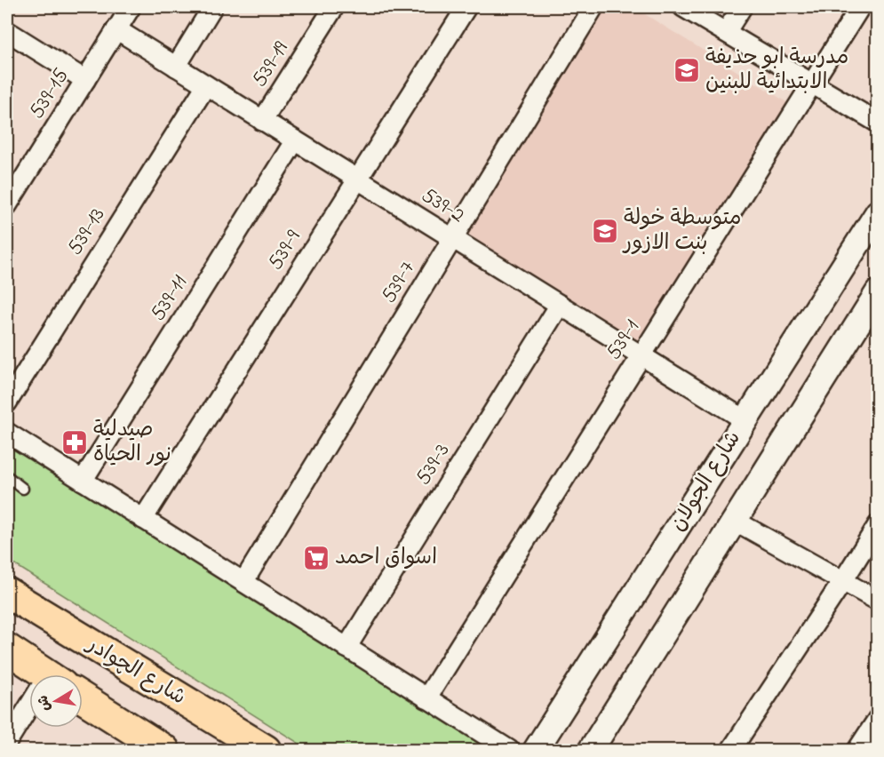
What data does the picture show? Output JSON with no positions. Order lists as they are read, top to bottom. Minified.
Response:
{"streets":{"main road":["شارع الچوادر"],"street":["539-19","539-15","539-2","539-13","539-9","539-7","539-11","539-1","539-3","شارع الجولان"]},"crossings":[["539-19","539-2"],["539-15","539-2"],["539-2","539-13"],["539-2","539-9"],["539-2","539-7"],["539-2","539-11"],["539-2","539-1"],["539-2","539-3"],["539-2","شارع الجولان"]],"places":{"school or university":["مدرسة ابو حذيفة الابتدائية للبنين","متوسطة خولة بنت الازور"],"pharmacy":["صيدلية نور الحياة"],"supermarket":["اسواق احمد"]},"north":"left"}
